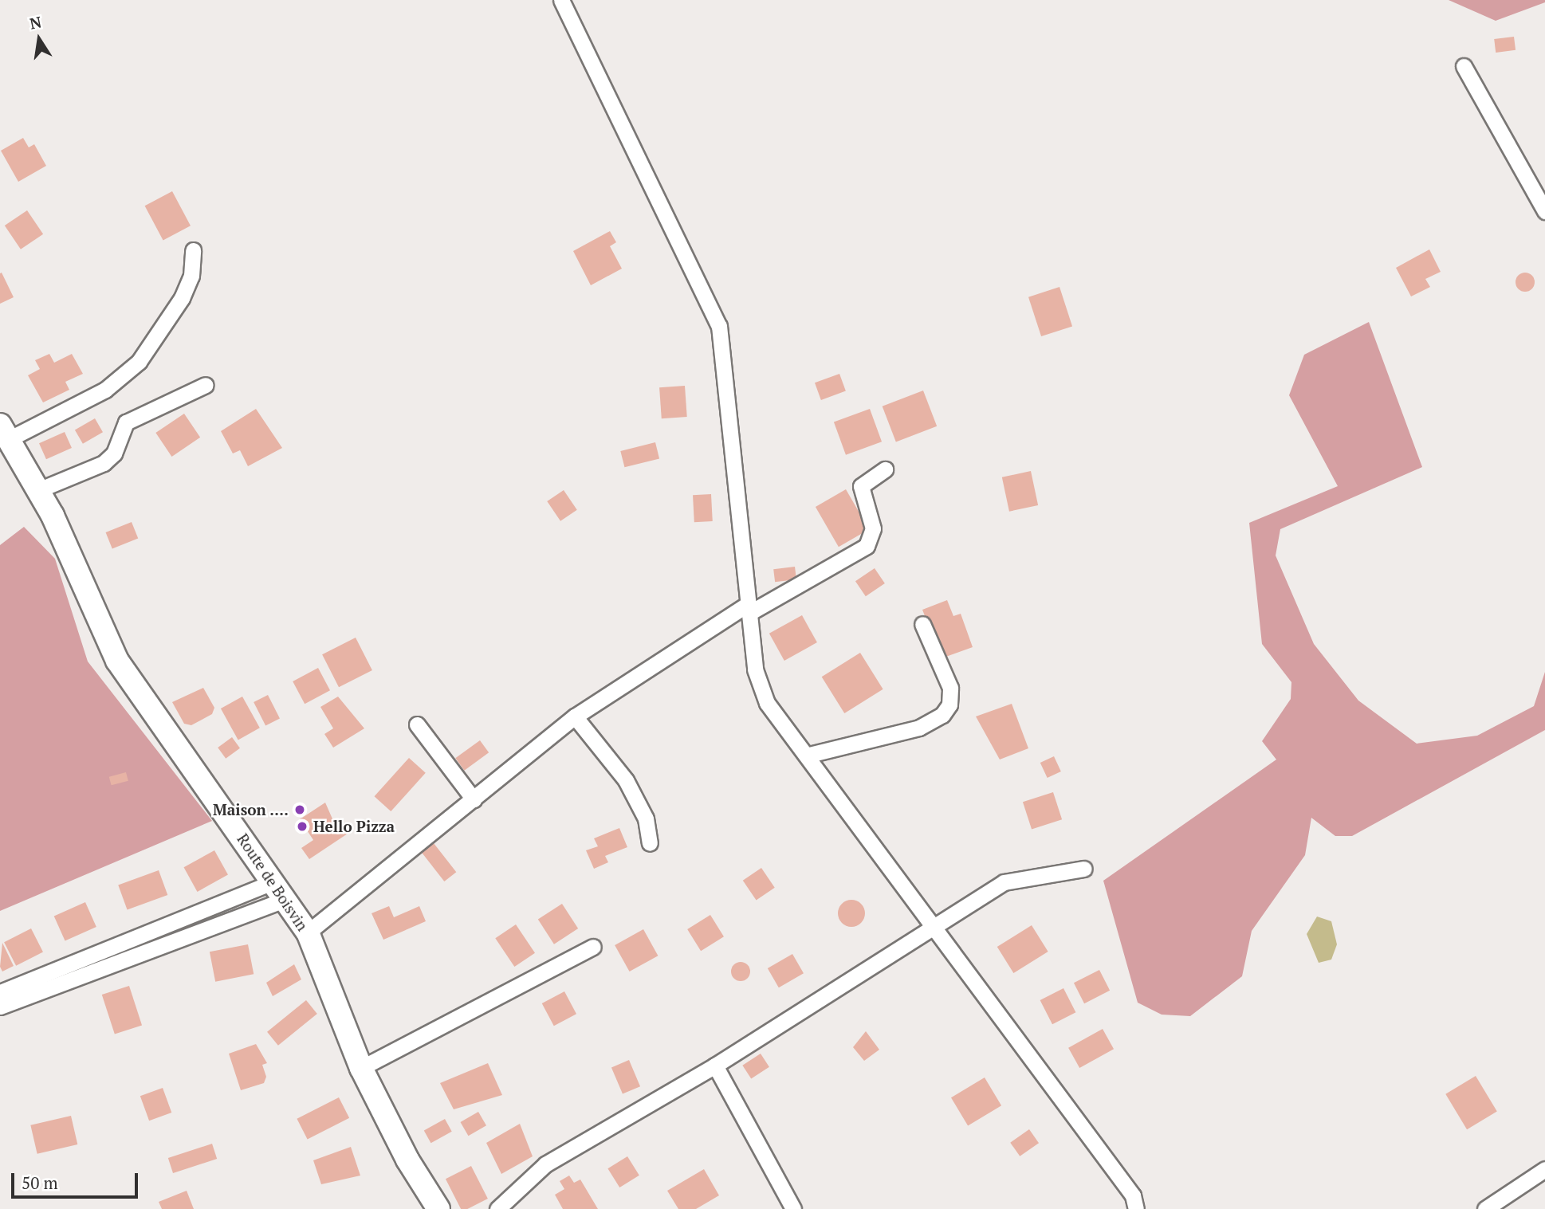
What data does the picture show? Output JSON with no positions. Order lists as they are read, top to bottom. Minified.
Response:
{"streets":{"main road":["Route de Boisvin"]},"places":["Maison ....","Hello Pizza"],"scale_bar":"50 m","north":"top"}
